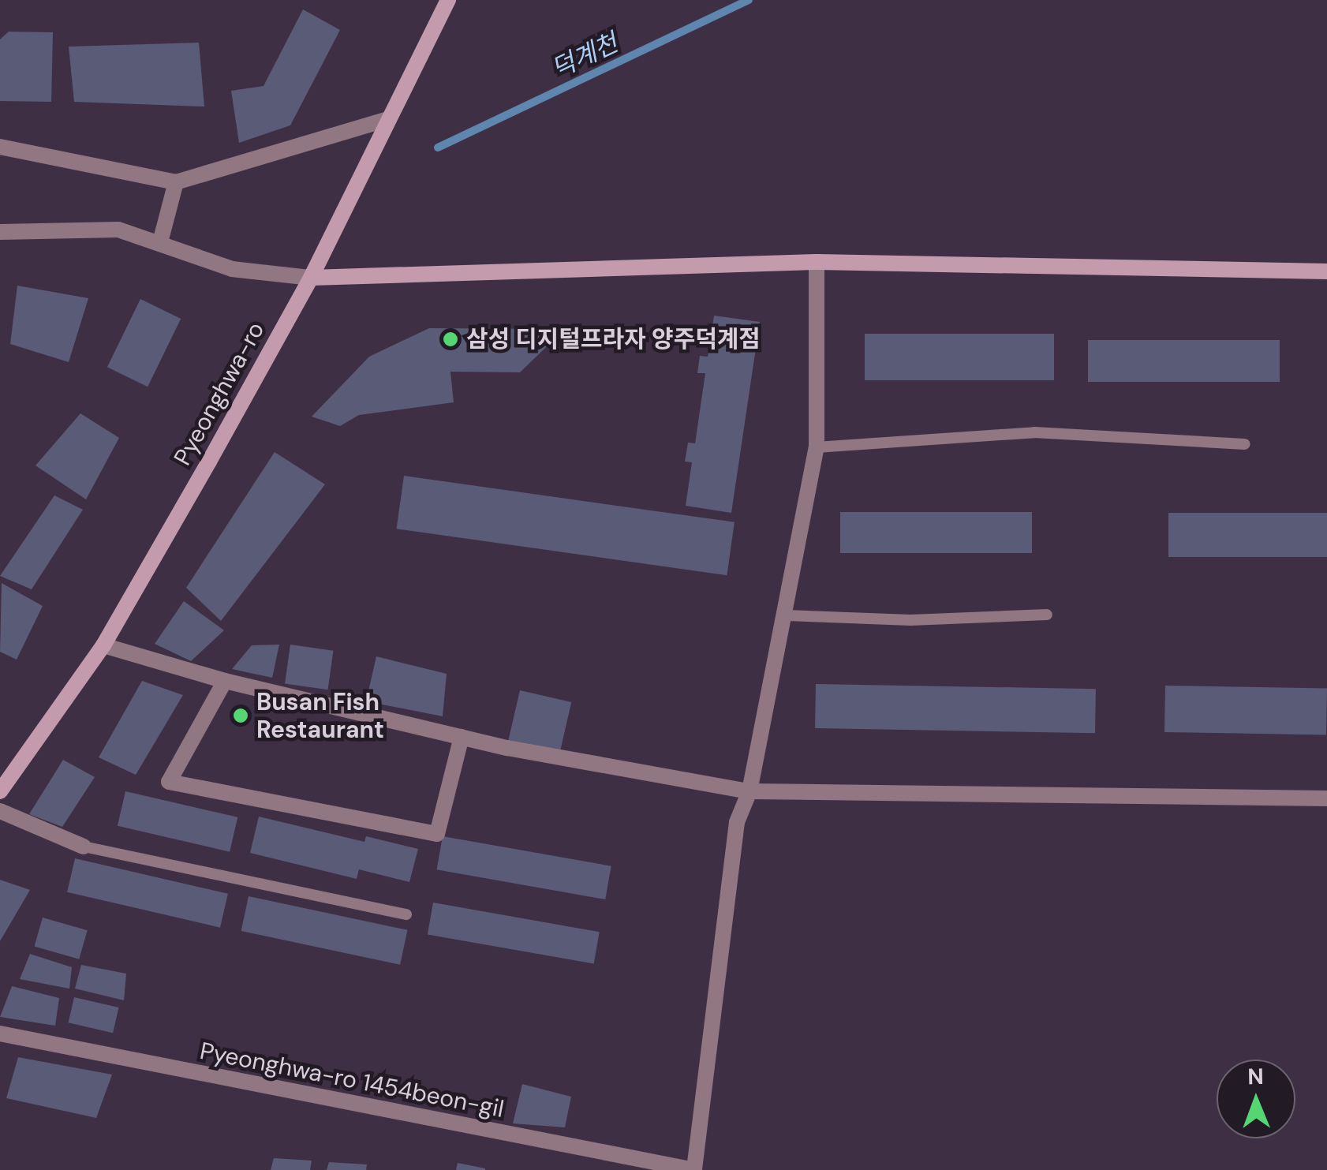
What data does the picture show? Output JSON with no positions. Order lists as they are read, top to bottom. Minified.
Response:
{"streets":{"main road":["Pyeonghwa-ro"],"street":["Pyeonghwa-ro 1454beon-gil"]},"water":["덕계천"],"places":["삼성 디지털프라자 양주덕계점","Busan Fish Restaurant"],"north":"top"}
